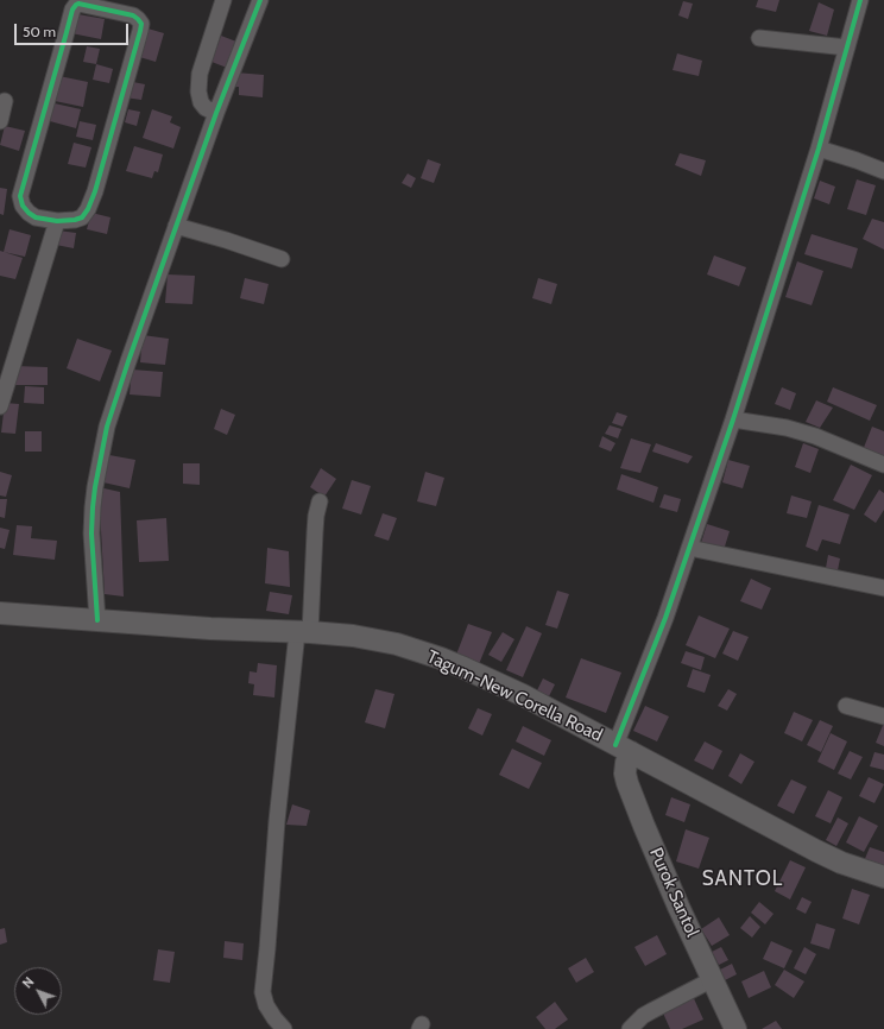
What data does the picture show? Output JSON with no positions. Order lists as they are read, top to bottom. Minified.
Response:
{"streets":{"main road":["Tagum-New Corella Road","Purok Santol"]},"crossings":[["Tagum-New Corella Road","Purok Santol"]],"districts":["SANTOL"],"scale_bar":"50 m","north":"top left"}
